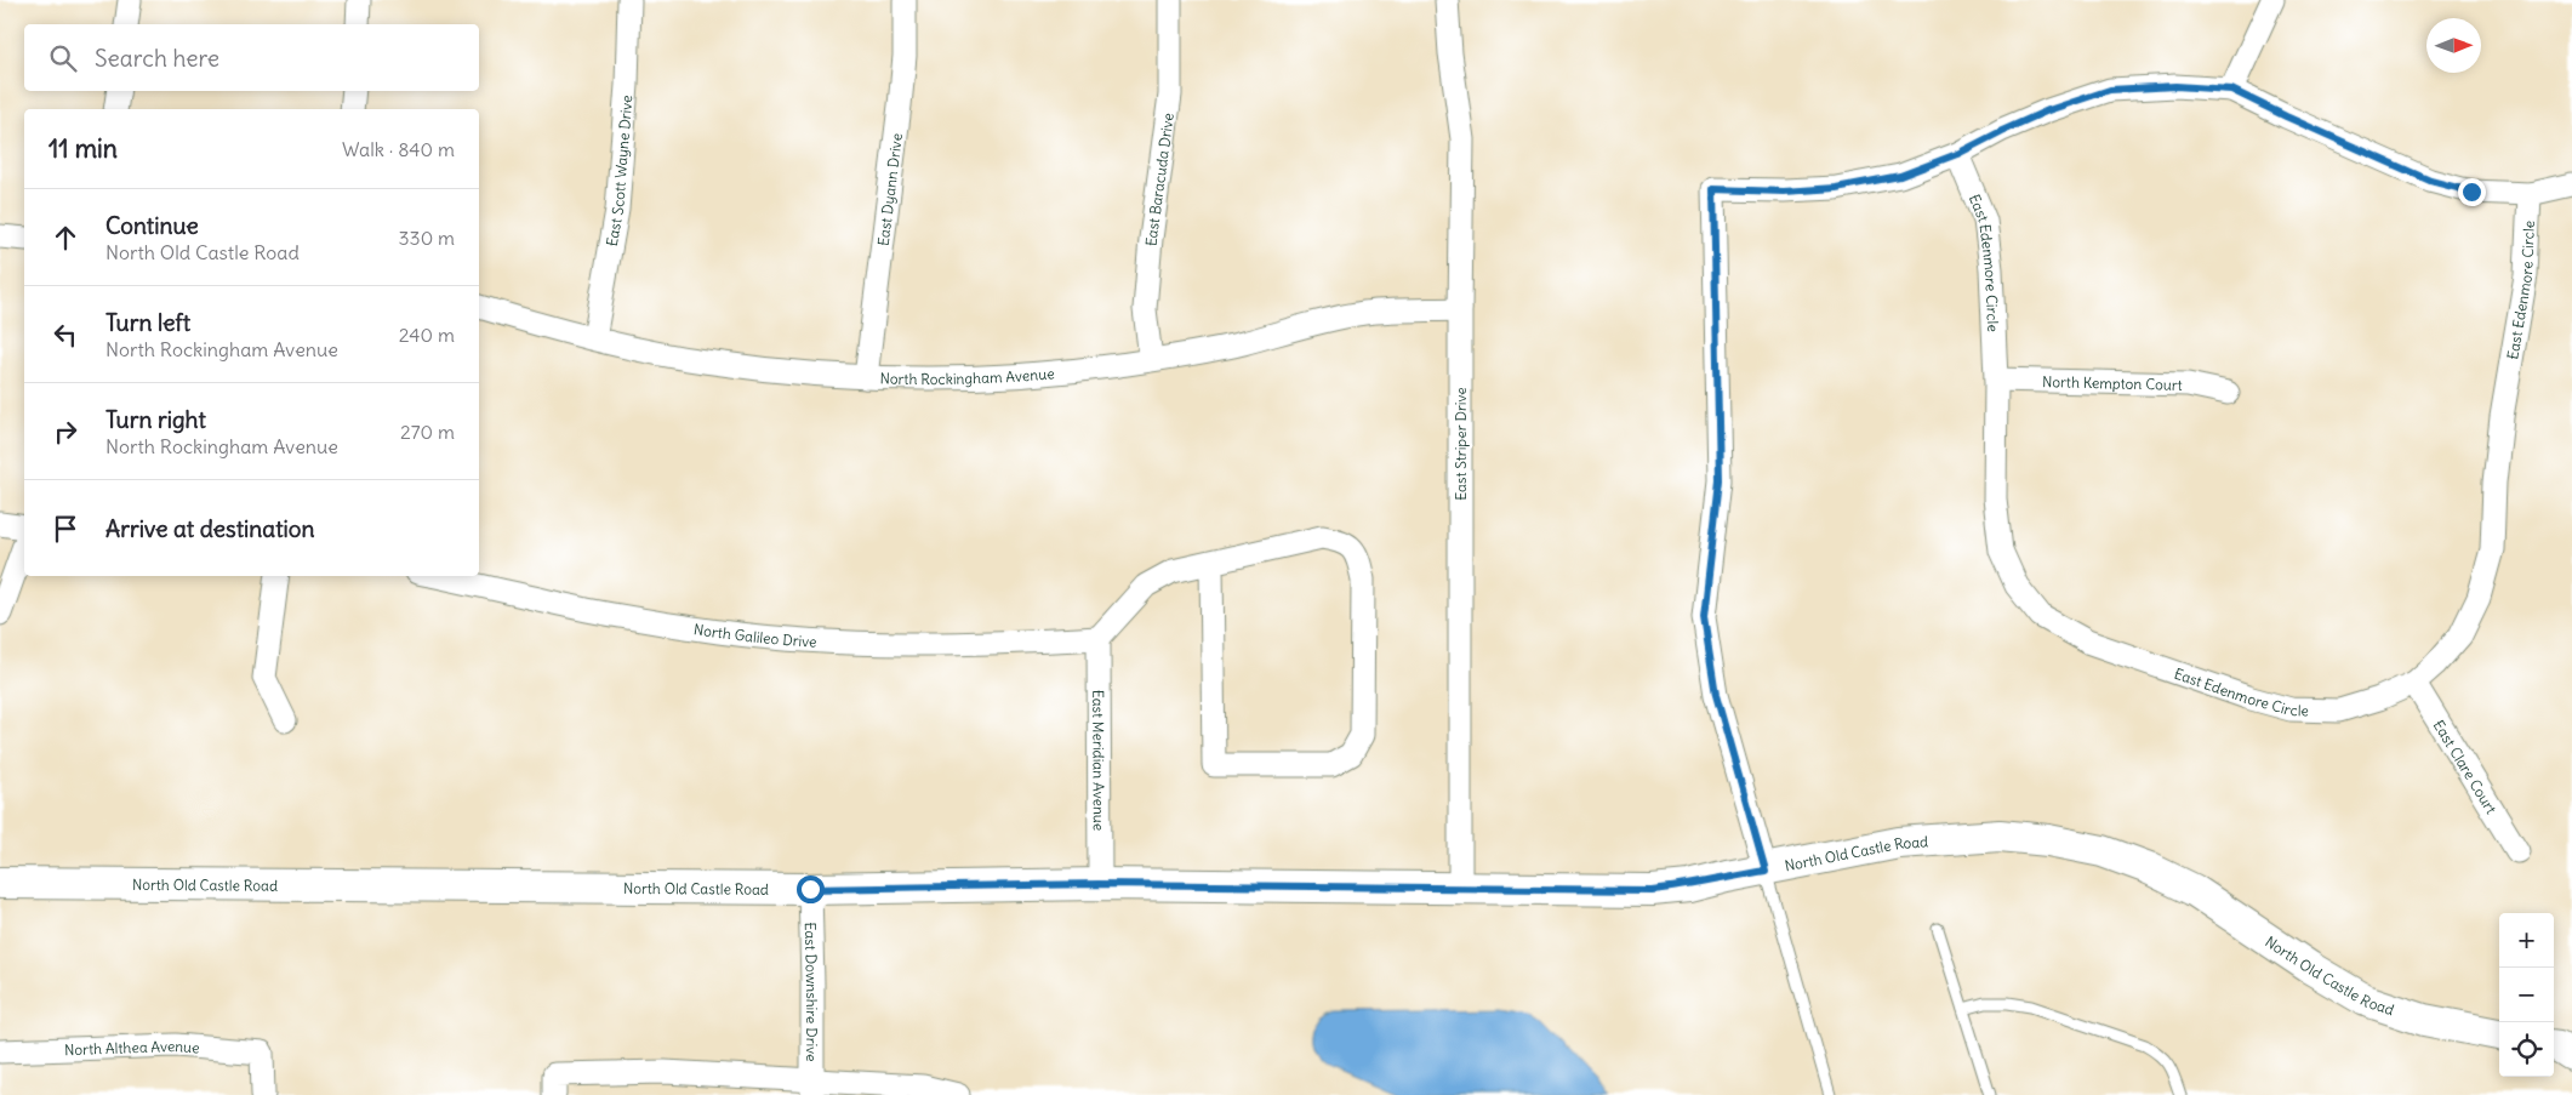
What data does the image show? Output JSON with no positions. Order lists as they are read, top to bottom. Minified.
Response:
{"streets":{"street":["East Scott Wayne Drive","East Baracuda Drive","East Dyann Drive","East Edenmore Circle","North Rockingham Avenue","North Kempton Court","East Striper Drive","North Galileo Drive","East Meridian Avenue","East Clare Court","North Old Castle Road","East Downshire Drive","North Althea Avenue"]},"crossings":[["East Scott Wayne Drive","North Rockingham Avenue"],["East Baracuda Drive","North Rockingham Avenue"],["East Dyann Drive","North Rockingham Avenue"],["East Edenmore Circle","North Kempton Court"],["East Edenmore Circle","East Clare Court"],["North Rockingham Avenue","East Striper Drive"],["East Striper Drive","North Old Castle Road"],["North Galileo Drive","East Meridian Avenue"],["East Meridian Avenue","North Old Castle Road"],["North Old Castle Road","East Downshire Drive"]],"north":"right","page":{"search":"Search here","heading":["11 min","Walk · 840 m"],"list":[["Continue","North Old Castle Road","330 m"],["Turn left","North Rockingham Avenue","240 m"],["Turn right","North Rockingham Avenue","270 m"],"Arrive at destination"],"map_buttons":["+","−"]}}
